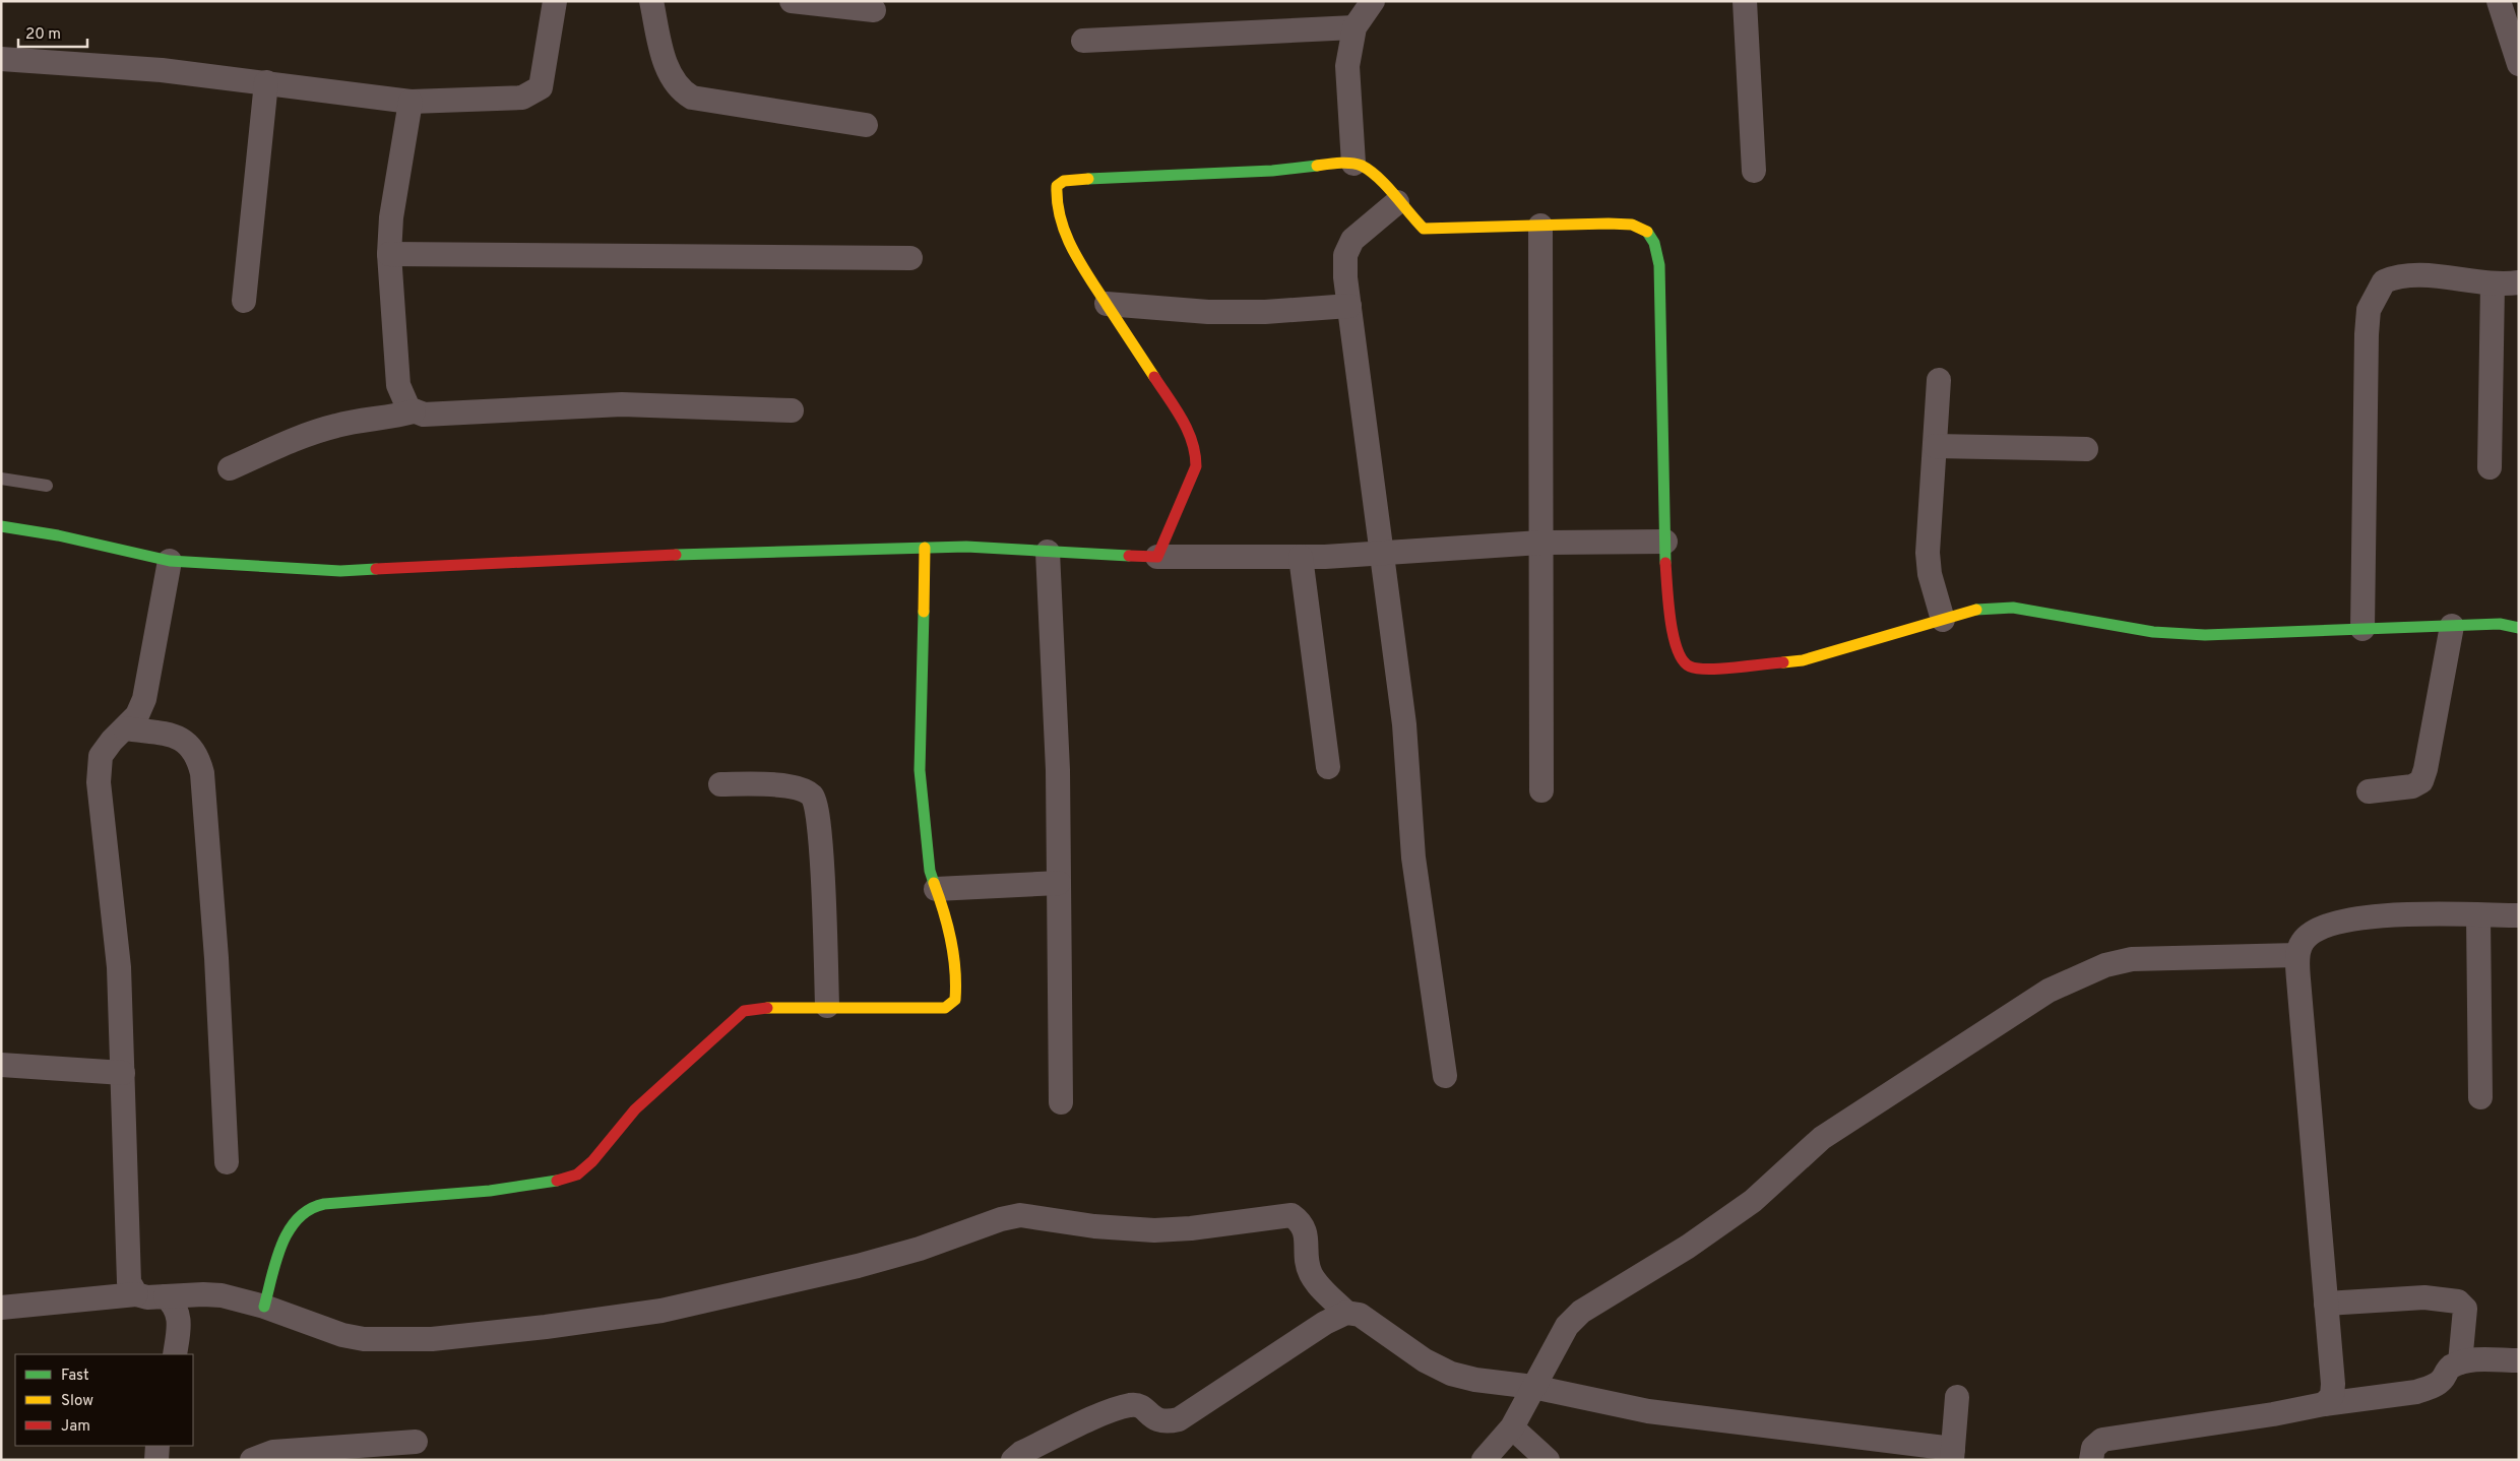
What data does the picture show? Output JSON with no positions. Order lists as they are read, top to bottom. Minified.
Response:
{"legend":["Fast","Slow","Jam"],"scale_bar":"20 m"}
